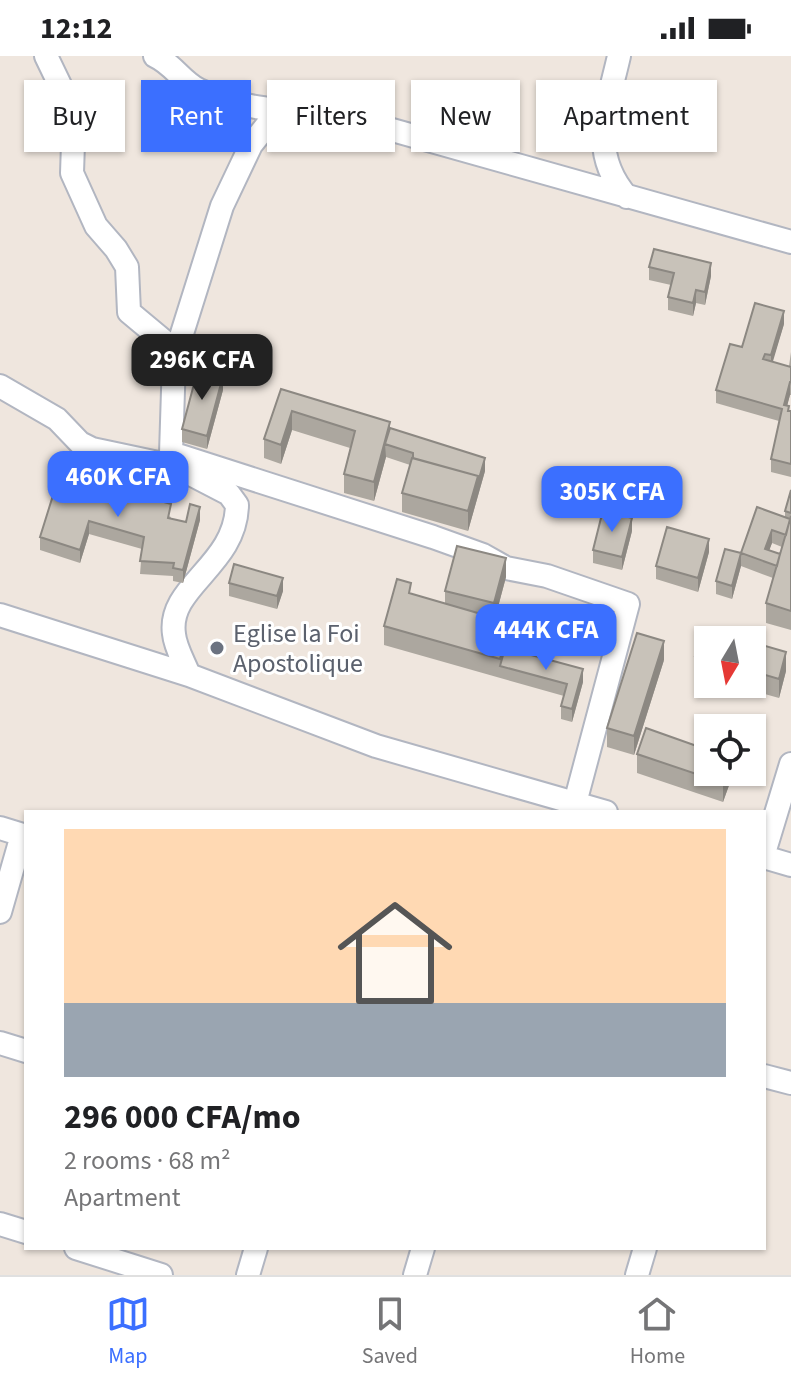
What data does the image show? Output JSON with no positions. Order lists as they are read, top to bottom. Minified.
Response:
{"places":["Eglise la Foi Apostolique"],"north":"bottom","page":{"status":"12:12","chip":["Buy","Rent","Filters","New","Apartment"],"price":["296K CFA","460K CFA","305K CFA","444K CFA"],"list":[{"name":"296 000 CFA/mo","note":"2 rooms · 68 m² · Apartment"}],"tabs":["Map","Saved","Home"]}}
